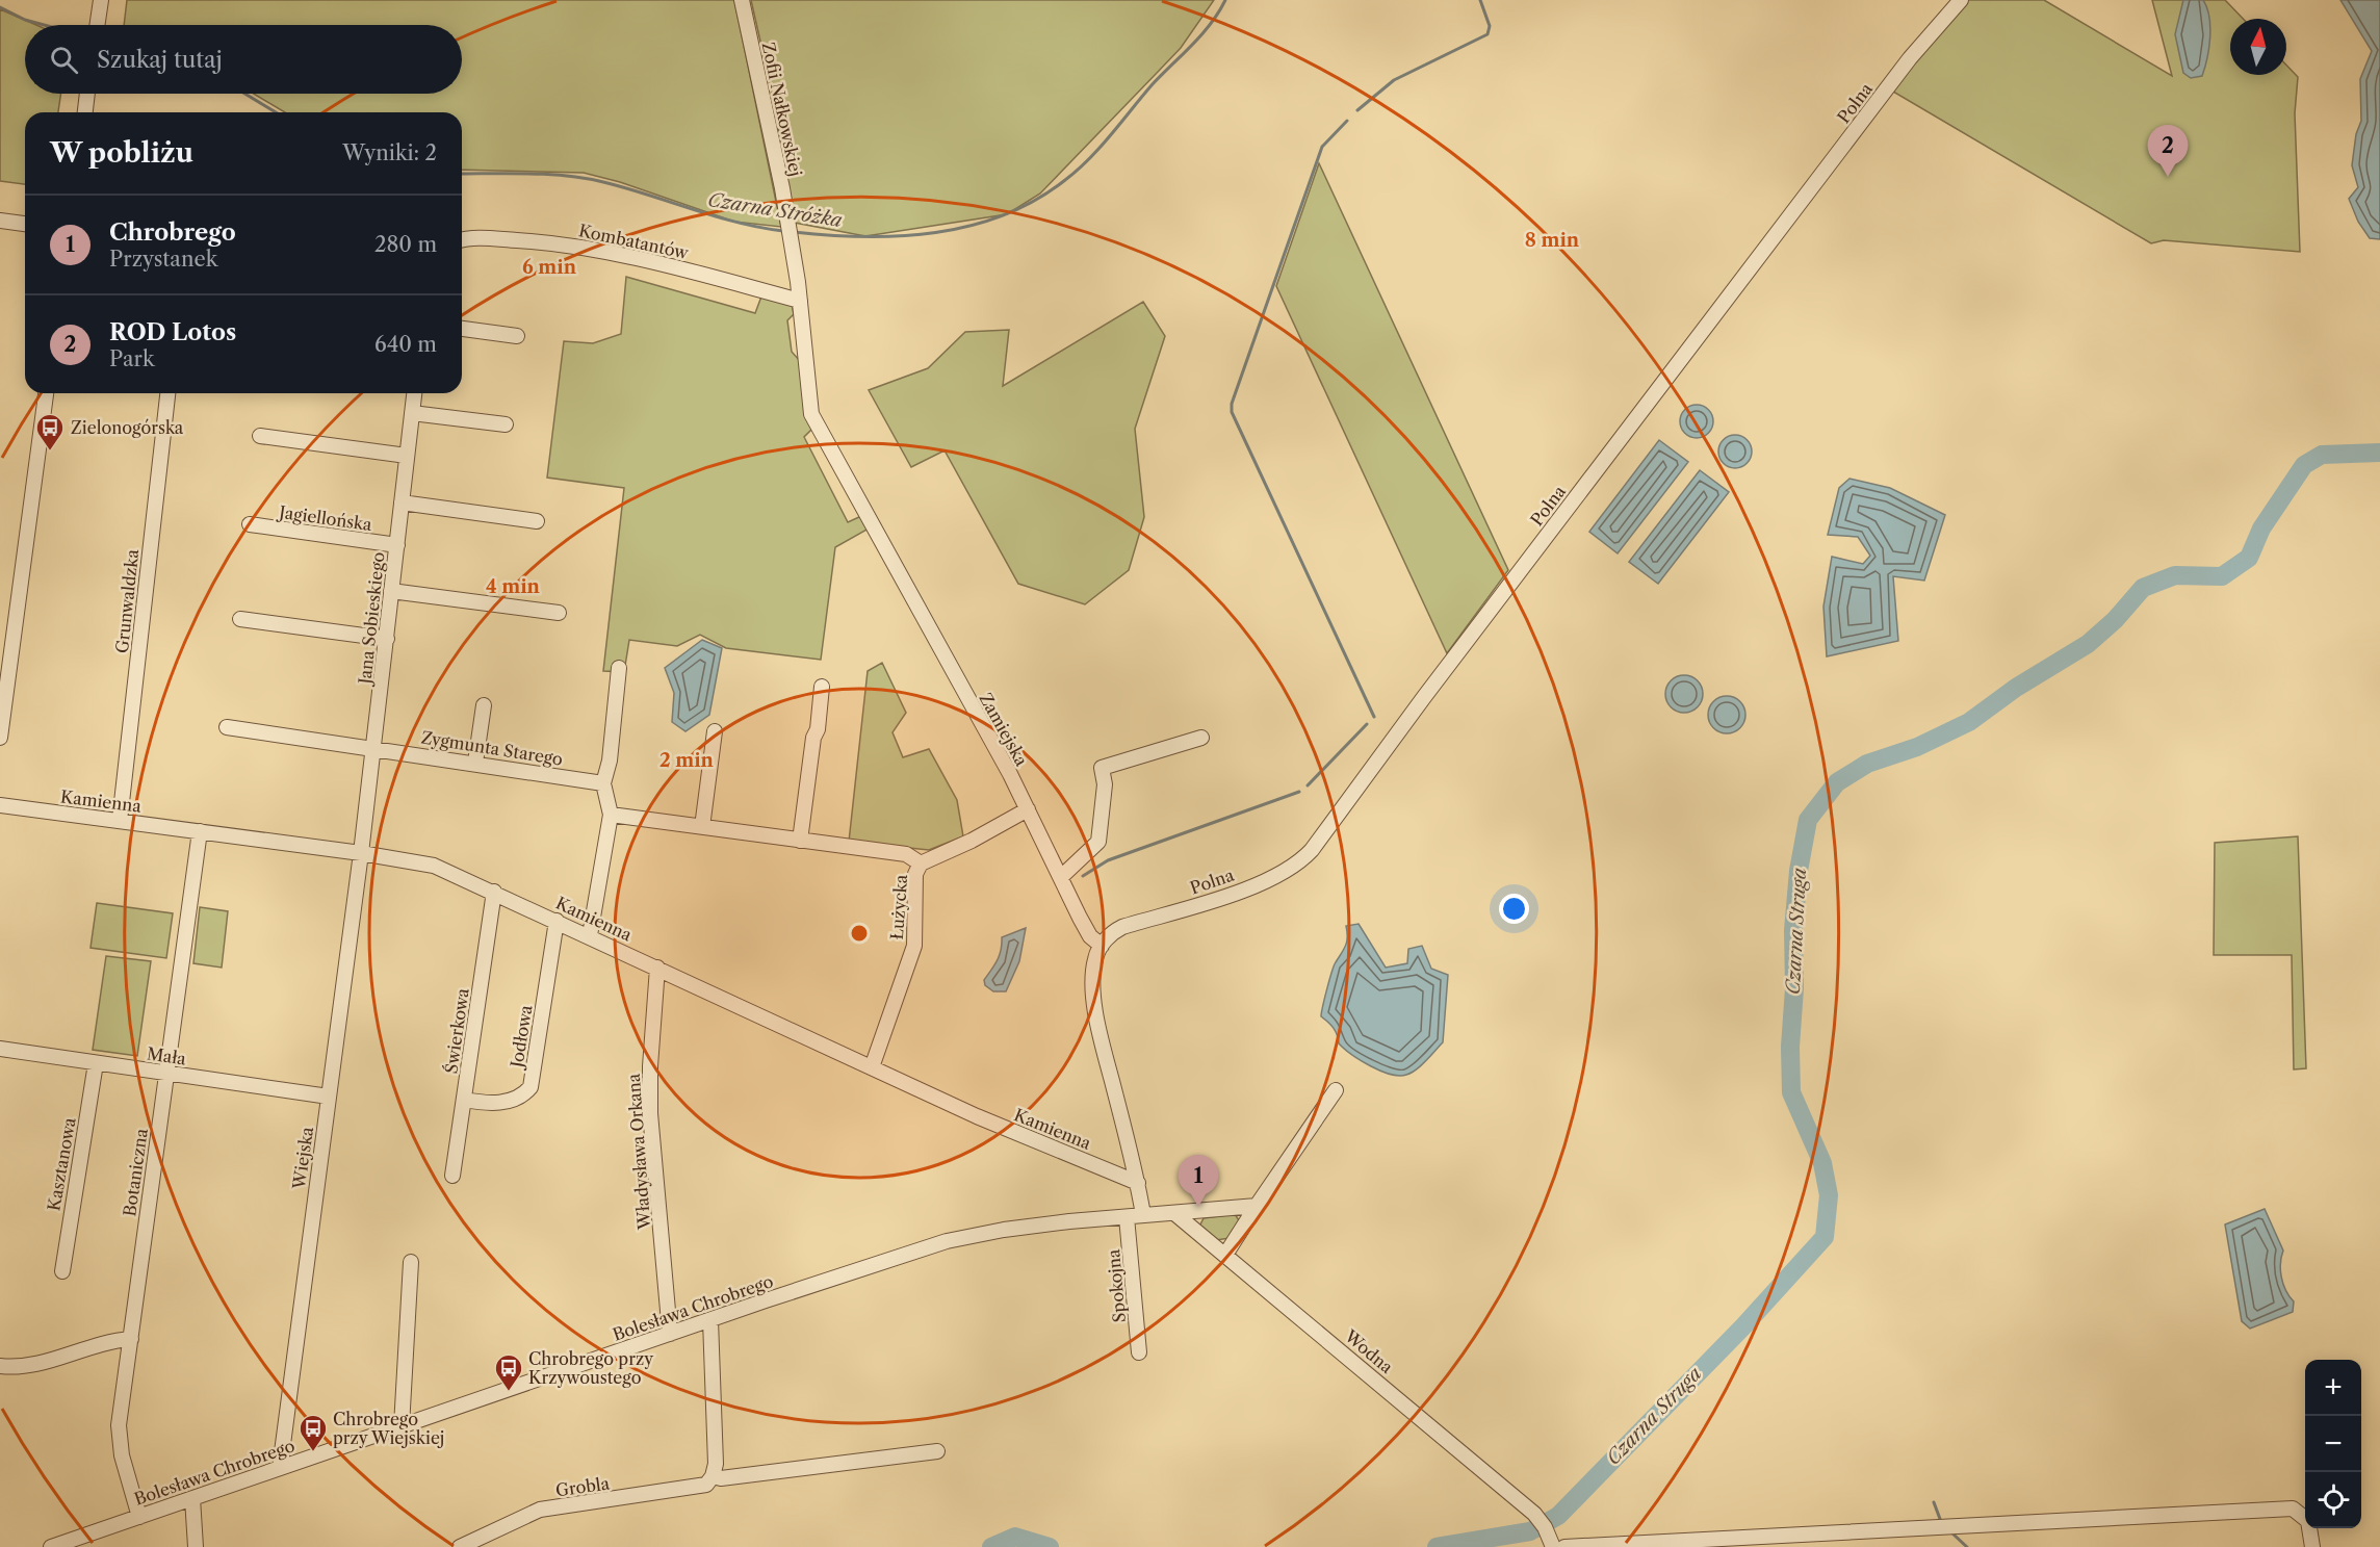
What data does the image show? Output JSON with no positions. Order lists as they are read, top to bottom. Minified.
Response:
{"streets":{"street":["Polna","Zofii Nałkowskiej","Kombatantów","Jagiellońska","Grunwaldzka","Jana Sobieskiego","Zamiejska","Zygmunta Starego","Kamienna","Łużycka","Świerkowa","Jodłowa","Mała","Władysława Orkana","Wiejska","Kasztanowa","Botaniczna","Spokojna","Bolesława Chrobrego","Wodna","Grobla"]},"crossings":[["Polna","Zamiejska"],["Zofii Nałkowskiej","Kombatantów"],["Zofii Nałkowskiej","Zamiejska"],["Kombatantów","Zamiejska"],["Jagiellońska","Jana Sobieskiego"],["Grunwaldzka","Kamienna"],["Jana Sobieskiego","Zygmunta Starego"],["Jana Sobieskiego","Kamienna"],["Jana Sobieskiego","Wiejska"],["Zamiejska","Łużycka"],["Kamienna","Łużycka"],["Kamienna","Świerkowa"],["Kamienna","Jodłowa"],["Kamienna","Władysława Orkana"],["Kamienna","Wiejska"],["Kamienna","Botaniczna"],["Świerkowa","Jodłowa"],["Mała","Wiejska"],["Mała","Kasztanowa"],["Mała","Botaniczna"],["Władysława Orkana","Bolesława Chrobrego"],["Wiejska","Bolesława Chrobrego"],["Botaniczna","Bolesława Chrobrego"],["Spokojna","Bolesława Chrobrego"]],"water":["Czarna Stróżka","Czarna Struga"],"places":{"bus stop":["Zielonogórska","Chrobrego przy Krzywoustego","Chrobrego przy Wiejskiej"]},"north":"top","page":{"search":"Szukaj tutaj","heading":["W pobliżu","Wyniki: 2"],"pins":["2","1"],"list":[{"mark":"1","name":"Chrobrego","note":"Przystanek","value":"280 m"},{"mark":"2","name":"ROD Lotos","note":"Park","value":"640 m"}],"map_buttons":["+","−"]},"rings":["8 min","6 min","4 min","2 min"]}
